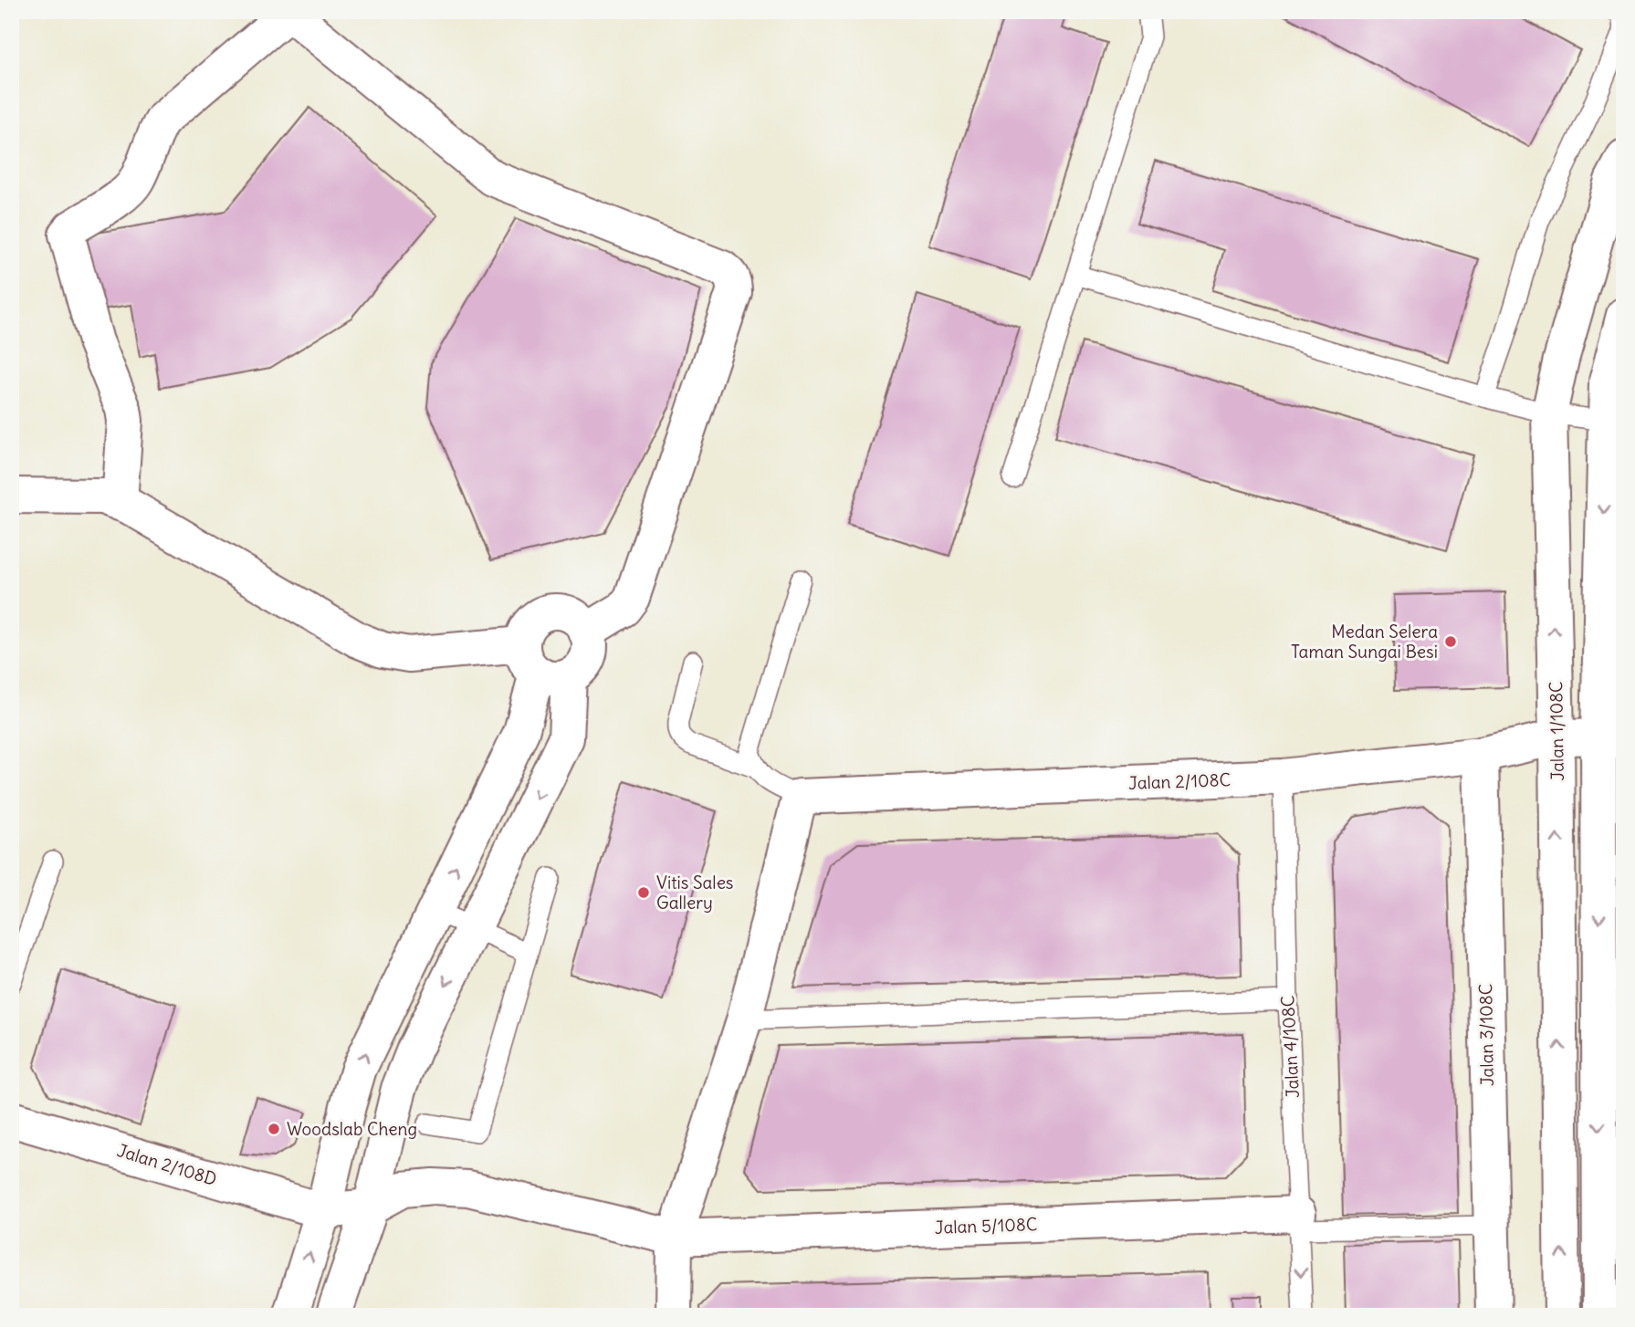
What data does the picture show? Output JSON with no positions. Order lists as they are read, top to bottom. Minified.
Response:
{"streets":{"street":["Jalan 1/108C","Jalan 2/108C","Jalan 3/108C","Jalan 2/108D","Jalan 5/108C"],"lane":["Jalan 4/108C"]},"crossings":[["Jalan 1/108C","Jalan 2/108C"],["Jalan 2/108C","Jalan 3/108C"],["Jalan 2/108C","Jalan 4/108C"],["Jalan 4/108C","Jalan 5/108C"]],"places":["Medan Selera Taman Sungai Besi","Vitis Sales Gallery","Woodslab Cheng"]}
